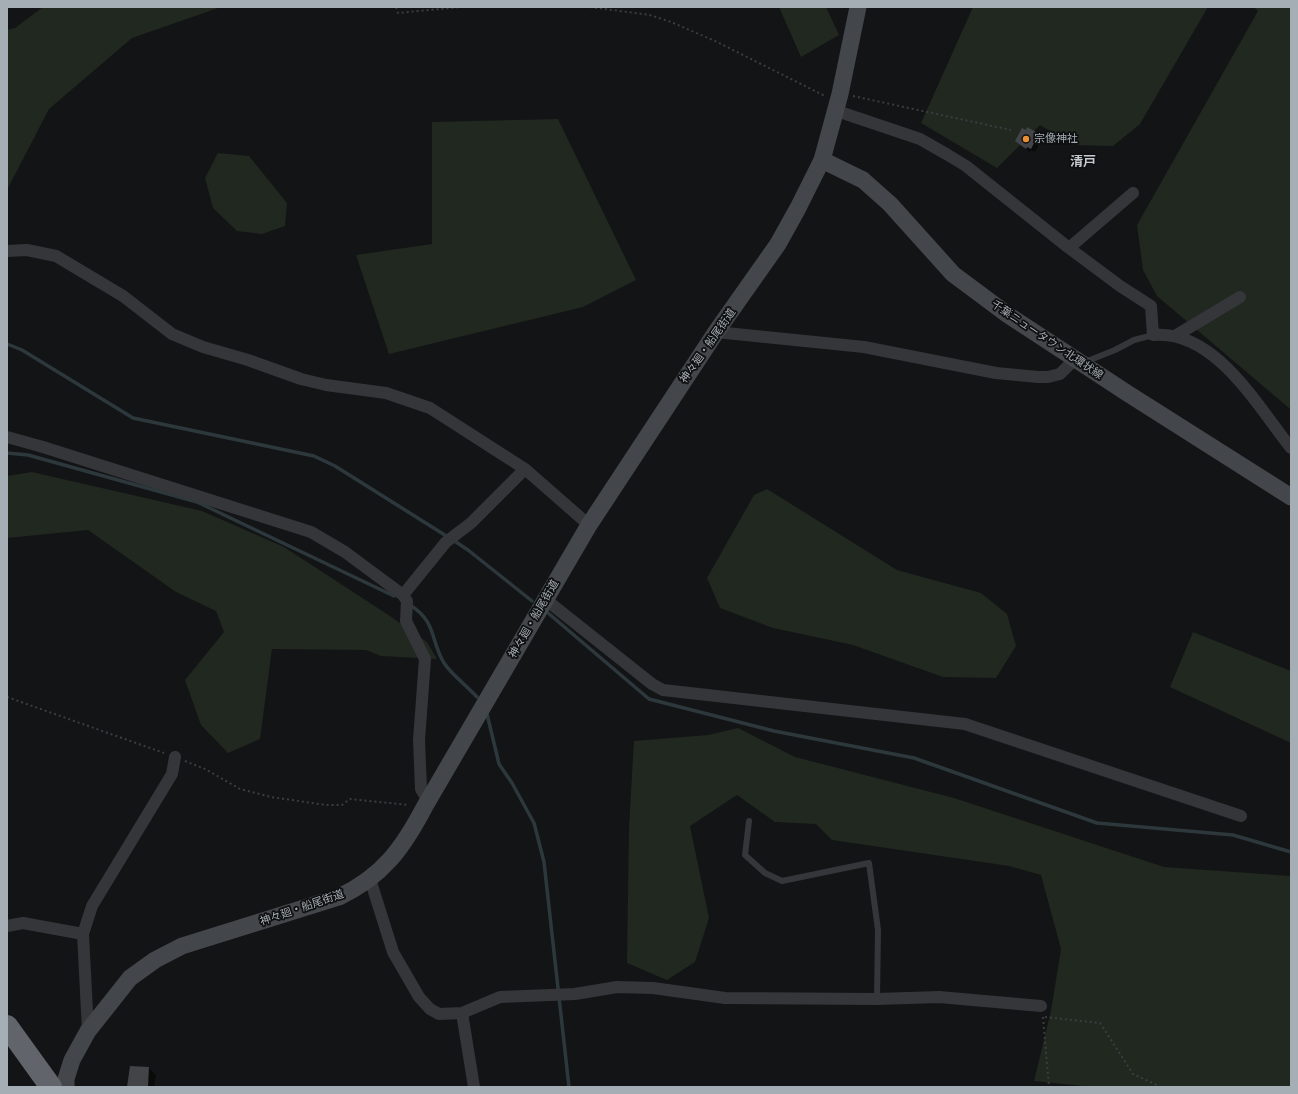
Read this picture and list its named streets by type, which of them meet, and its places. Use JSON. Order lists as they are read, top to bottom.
{
  "streets": {
    "street": ["千葉ニュータウン北環状線", "神々廻・船尾街道"]
  },
  "crossings": [
    ["千葉ニュータウン北環状線", "神々廻・船尾街道"]
  ],
  "districts": ["清戸"],
  "places": ["宗像神社"]
}
